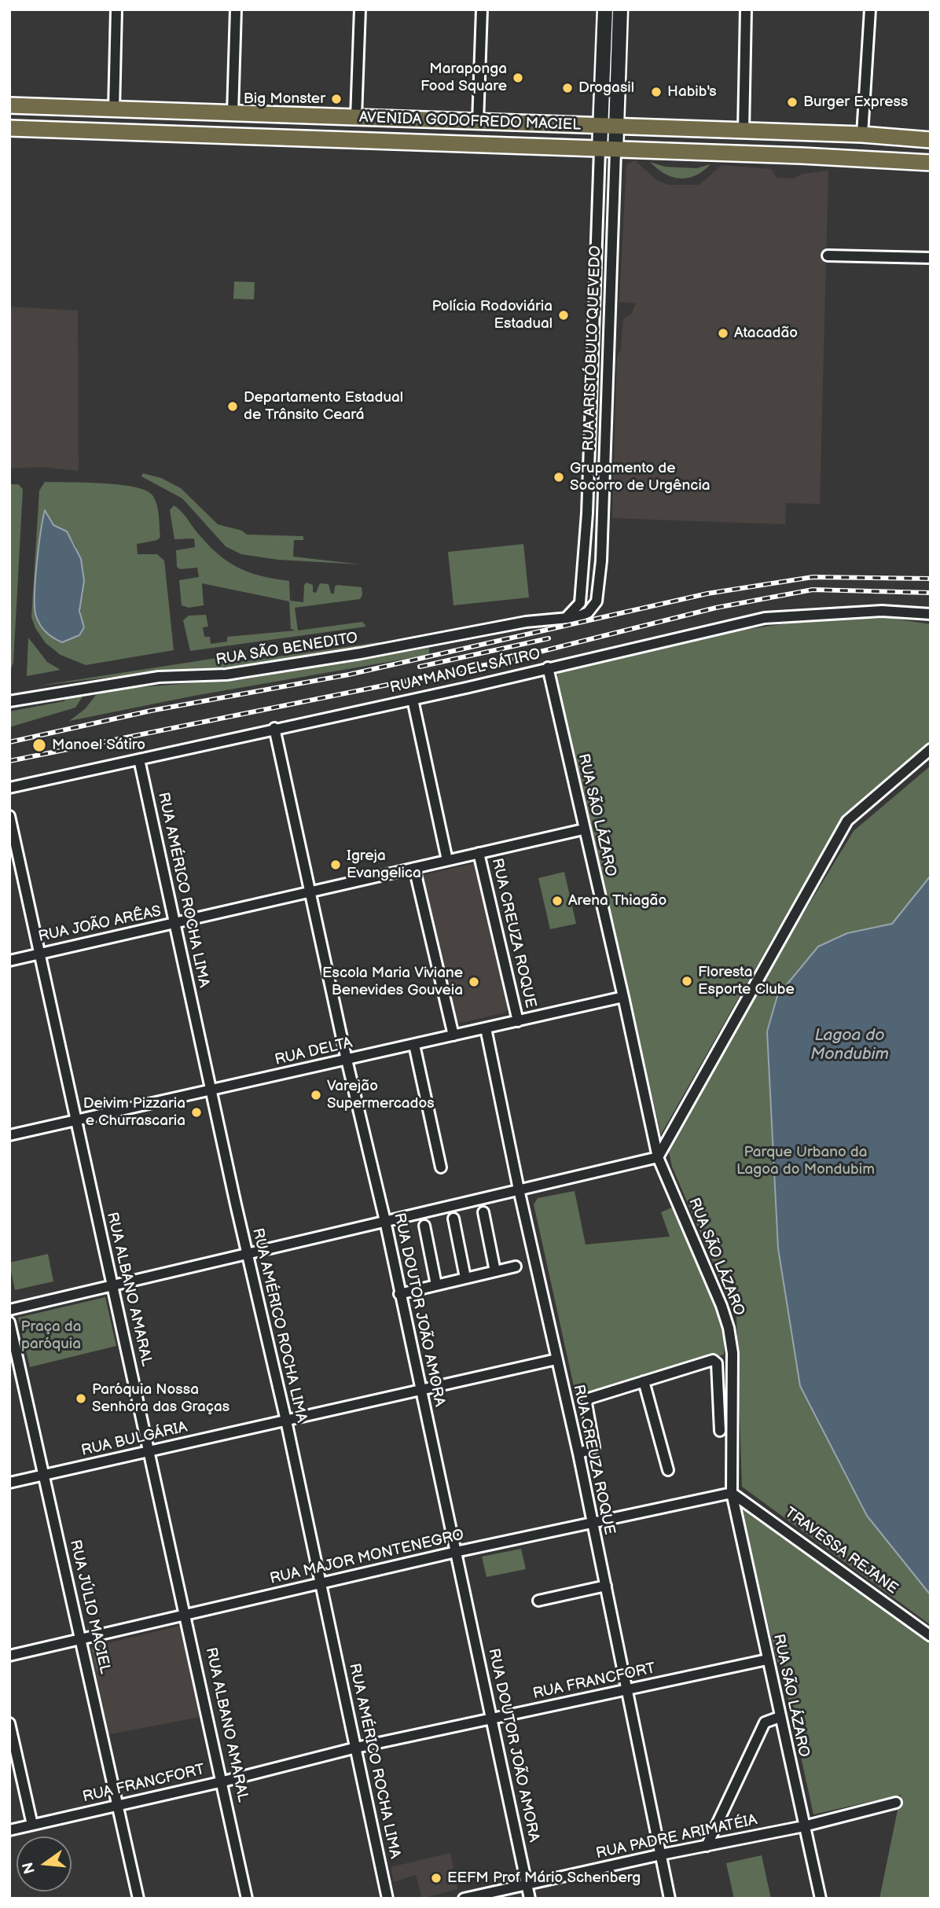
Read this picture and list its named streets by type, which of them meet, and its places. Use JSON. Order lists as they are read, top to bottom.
{
  "streets": {
    "main road": ["AVENIDA GODOFREDO MACIEL"],
    "street": [
      "RUA ARISTÓBULO QUEVEDO",
      "RUA SÃO BENEDITO",
      "RUA MANOEL SÁTIRO",
      "RUA SÃO LÁZARO",
      "RUA AMÉRICO ROCHA LIMA",
      "RUA JOÃO ARÊAS",
      "RUA CREUZA ROQUE",
      "RUA DELTA",
      "RUA ALBANO AMARAL",
      "RUA DOUTOR JOÃO AMORA",
      "RUA BULGÁRIA",
      "TRAVESSA REJANE",
      "RUA MAJOR MONTENEGRO",
      "RUA JÚLIO MACIEL",
      "RUA FRANCFORT",
      "RUA PADRE ARIMATÉIA"
    ]
  },
  "crossings": [
    ["AVENIDA GODOFREDO MACIEL", "RUA ARISTÓBULO QUEVEDO"],
    ["RUA ARISTÓBULO QUEVEDO", "RUA SÃO BENEDITO"],
    ["RUA MANOEL SÁTIRO", "RUA SÃO LÁZARO"],
    ["RUA MANOEL SÁTIRO", "RUA AMÉRICO ROCHA LIMA"],
    ["RUA MANOEL SÁTIRO", "RUA DOUTOR JOÃO AMORA"],
    ["RUA SÃO LÁZARO", "RUA JOÃO ARÊAS"],
    ["RUA SÃO LÁZARO", "RUA DELTA"],
    ["RUA SÃO LÁZARO", "TRAVESSA REJANE"],
    ["RUA SÃO LÁZARO", "RUA MAJOR MONTENEGRO"],
    ["RUA SÃO LÁZARO", "RUA FRANCFORT"],
    ["RUA SÃO LÁZARO", "RUA PADRE ARIMATÉIA"],
    ["RUA AMÉRICO ROCHA LIMA", "RUA JOÃO ARÊAS"],
    ["RUA AMÉRICO ROCHA LIMA", "RUA DELTA"],
    ["RUA AMÉRICO ROCHA LIMA", "RUA BULGÁRIA"],
    ["RUA AMÉRICO ROCHA LIMA", "RUA MAJOR MONTENEGRO"],
    ["RUA AMÉRICO ROCHA LIMA", "RUA FRANCFORT"],
    ["RUA JOÃO ARÊAS", "RUA CREUZA ROQUE"],
    ["RUA JOÃO ARÊAS", "RUA ALBANO AMARAL"],
    ["RUA JOÃO ARÊAS", "RUA DOUTOR JOÃO AMORA"],
    ["RUA CREUZA ROQUE", "RUA DELTA"],
    ["RUA CREUZA ROQUE", "RUA BULGÁRIA"],
    ["RUA CREUZA ROQUE", "RUA MAJOR MONTENEGRO"],
    ["RUA CREUZA ROQUE", "RUA FRANCFORT"],
    ["RUA CREUZA ROQUE", "RUA PADRE ARIMATÉIA"],
    ["RUA DELTA", "RUA ALBANO AMARAL"],
    ["RUA DELTA", "RUA DOUTOR JOÃO AMORA"],
    ["RUA ALBANO AMARAL", "RUA BULGÁRIA"],
    ["RUA ALBANO AMARAL", "RUA MAJOR MONTENEGRO"],
    ["RUA ALBANO AMARAL", "RUA FRANCFORT"],
    ["RUA DOUTOR JOÃO AMORA", "RUA BULGÁRIA"],
    ["RUA DOUTOR JOÃO AMORA", "RUA MAJOR MONTENEGRO"],
    ["RUA DOUTOR JOÃO AMORA", "RUA FRANCFORT"],
    ["RUA DOUTOR JOÃO AMORA", "RUA PADRE ARIMATÉIA"],
    ["RUA BULGÁRIA", "RUA JÚLIO MACIEL"],
    ["TRAVESSA REJANE", "RUA MAJOR MONTENEGRO"],
    ["RUA MAJOR MONTENEGRO", "RUA JÚLIO MACIEL"],
    ["RUA JÚLIO MACIEL", "RUA FRANCFORT"]
  ],
  "water": ["Lagoa do Mondubim"],
  "parks": ["Parque Urbano da Lagoa do Mondubim", "Praça da paróquia"],
  "places": [
    "Maraponga Food Square",
    "Drogasil",
    "Habib's",
    "Big Monster",
    "Burger Express",
    "Polícia Rodoviária Estadual",
    "Atacadão",
    "Departamento Estadual de Trânsito Ceará",
    "Grupamento de Socorro de Urgência",
    "Manoel Sátiro",
    "Igreja Evangelica",
    "Arena Thiagão",
    "Floresta Esporte Clube",
    "Escola Maria Viviane Benevides Gouveia",
    "Varejão Supermercados",
    "Deivim Pizzaria e Churrascaria",
    "Paróquia Nossa Senhora das Graças",
    "EEFM Prof Mário Schenberg"
  ],
  "north": "left"
}
